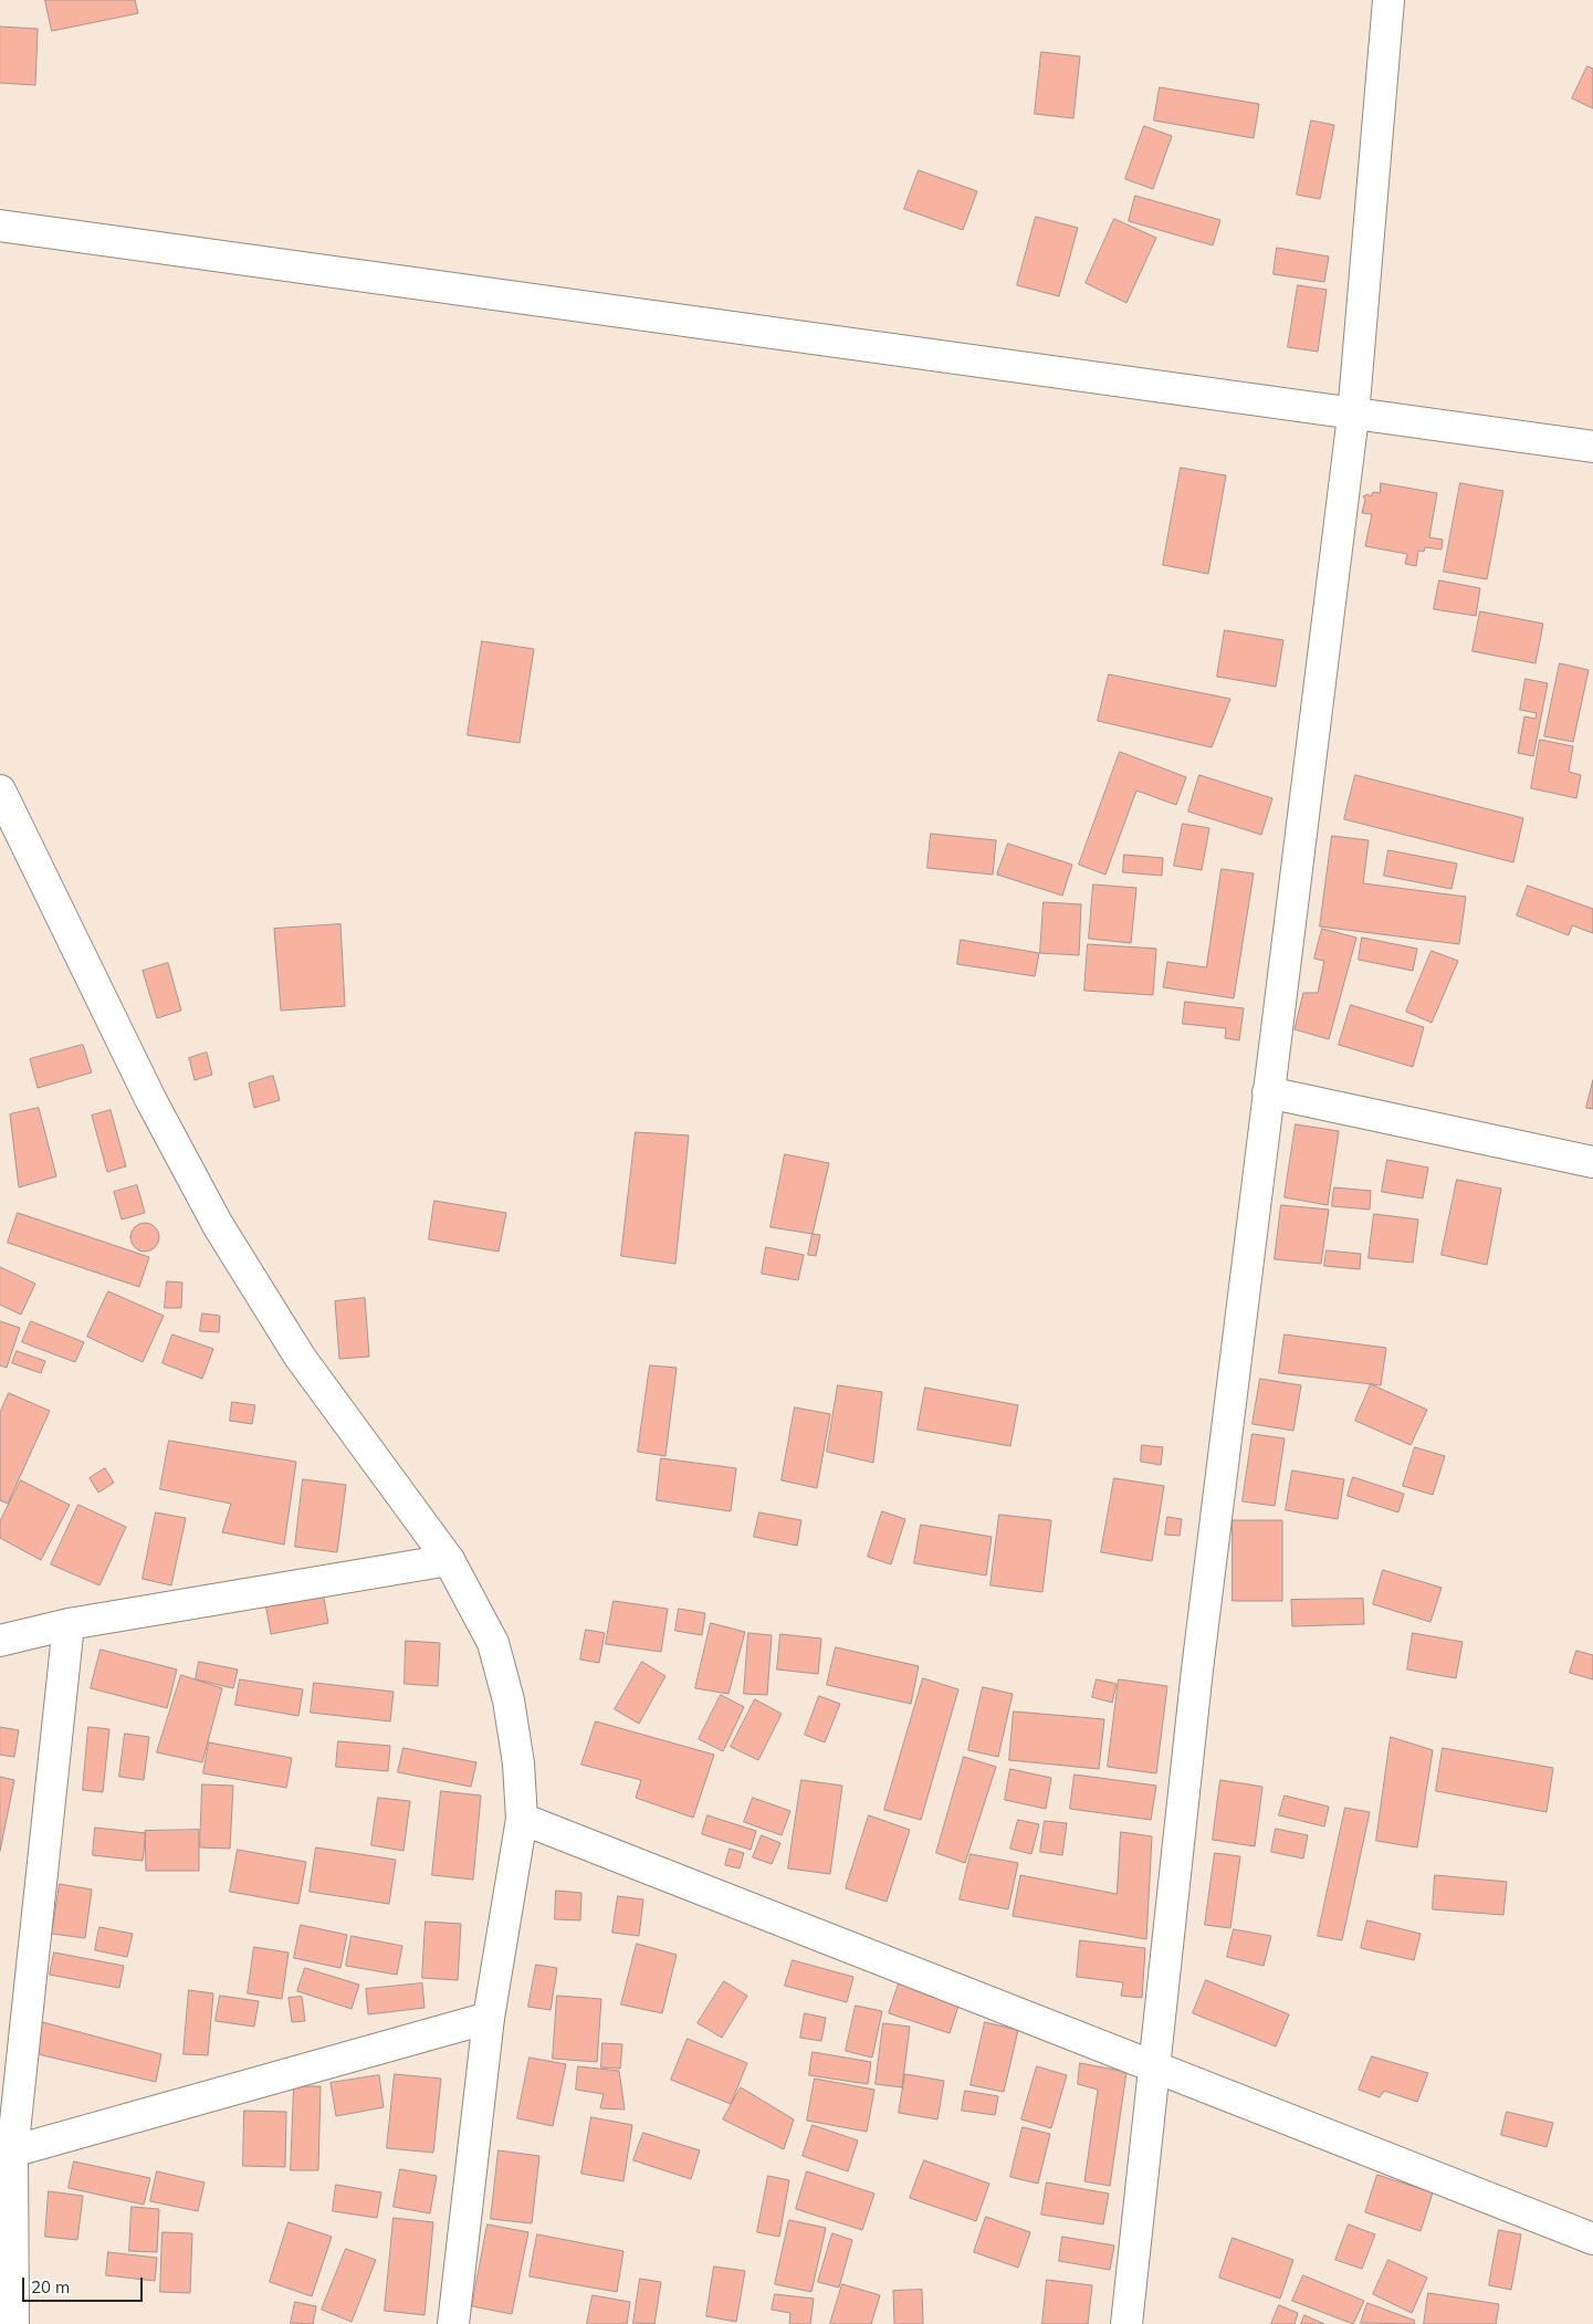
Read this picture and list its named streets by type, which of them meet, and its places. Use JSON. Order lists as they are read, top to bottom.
{
  "scale_bar": "20 m"
}
